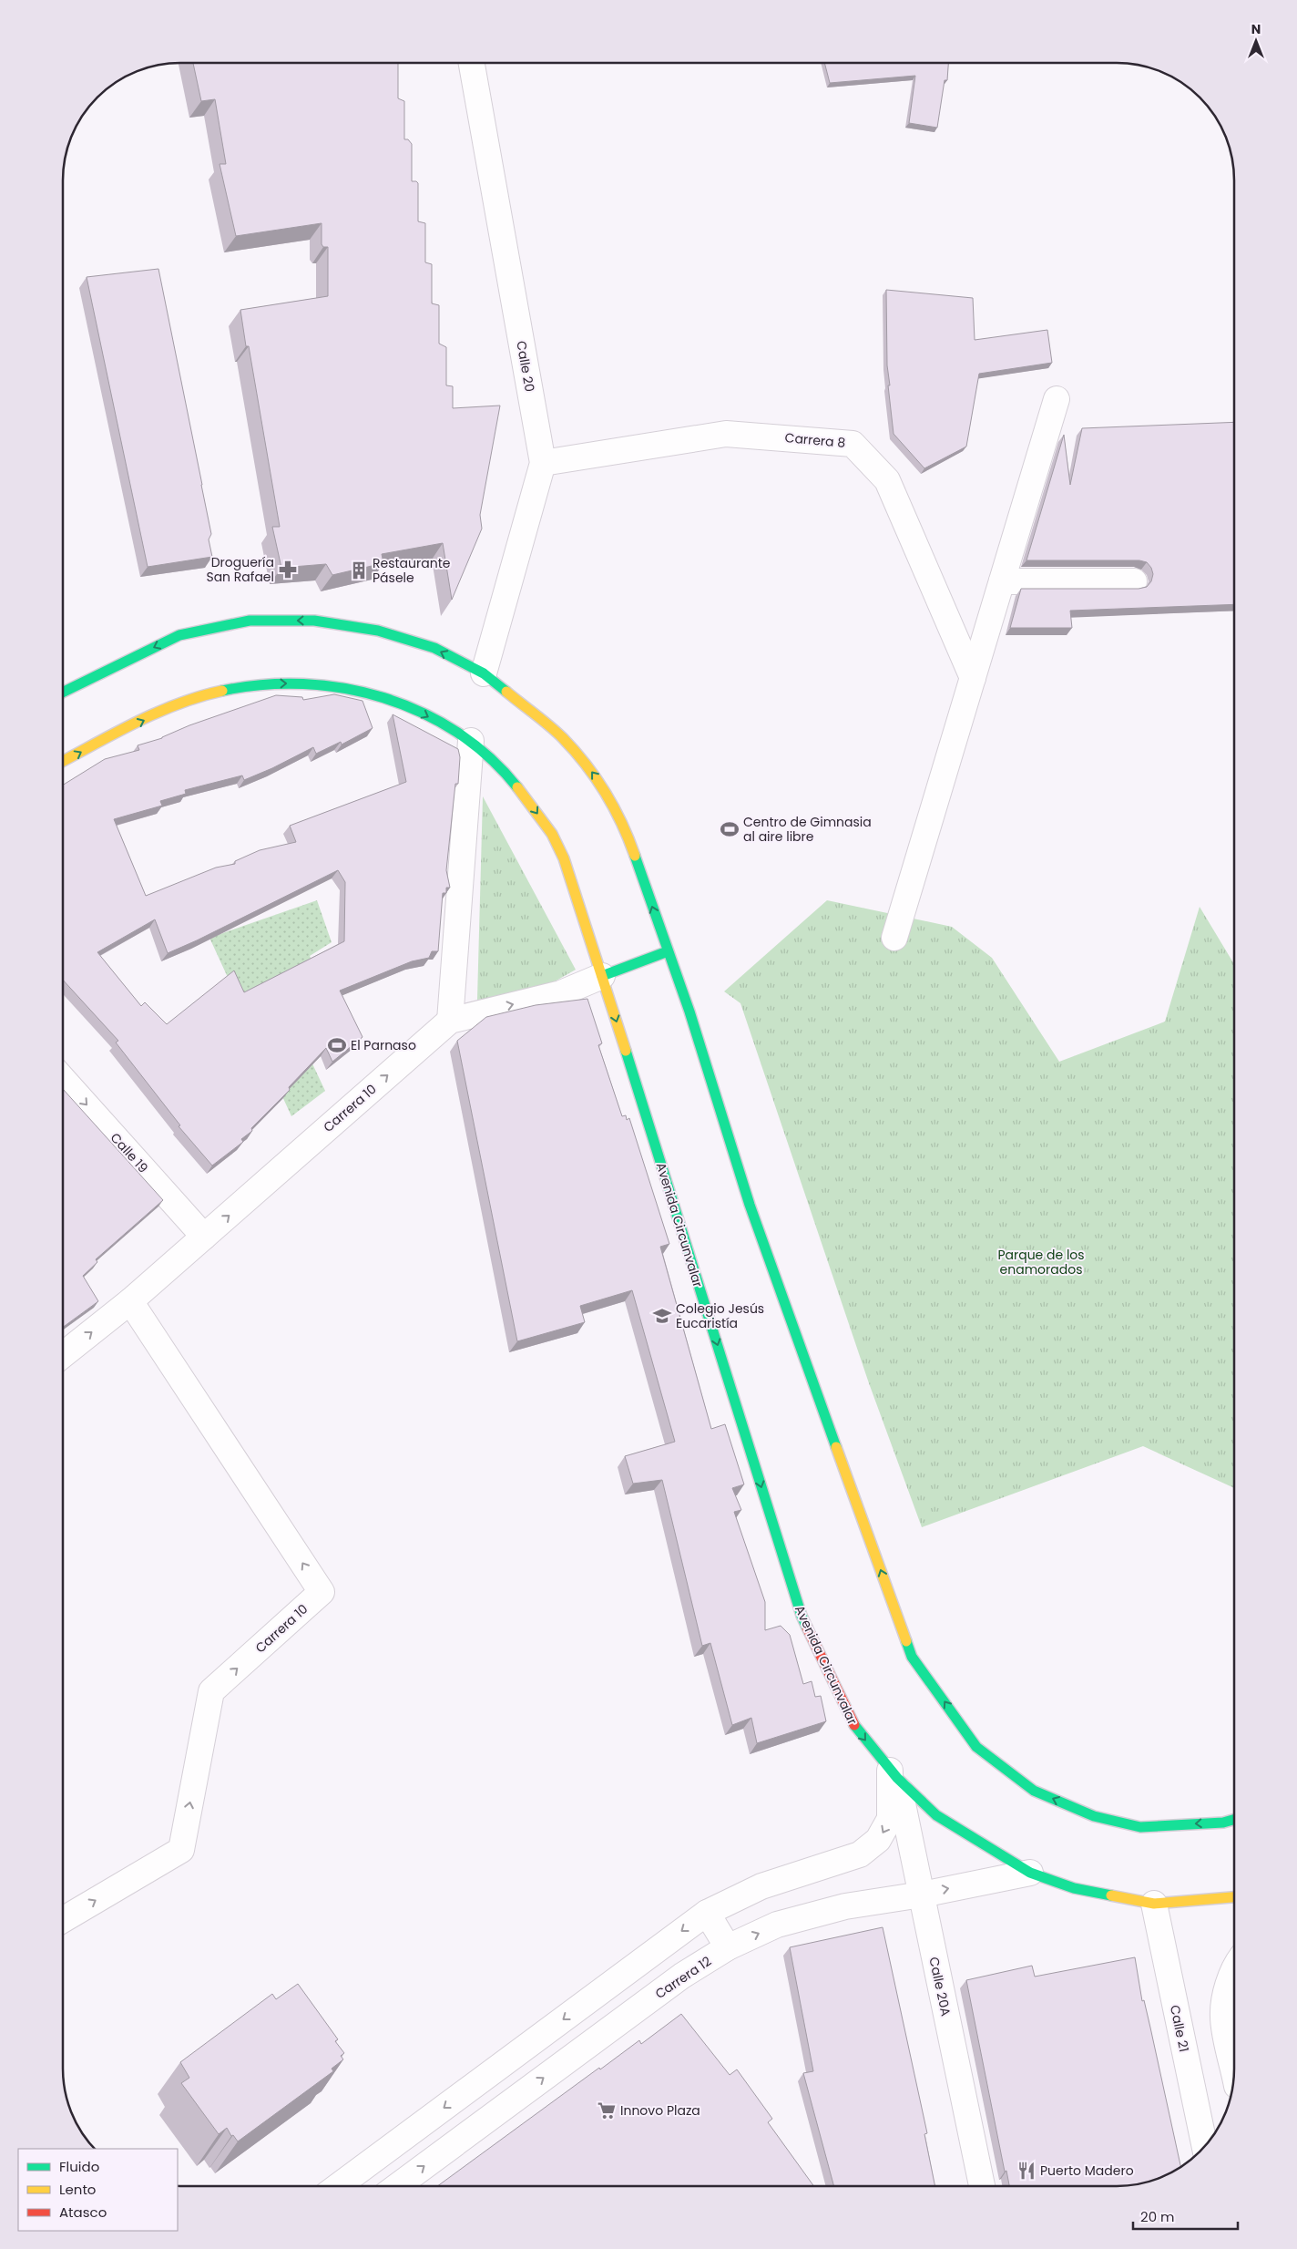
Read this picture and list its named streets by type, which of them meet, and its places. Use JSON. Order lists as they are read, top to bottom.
{
  "streets": {
    "main road": ["Avenida Circunvalar"],
    "street": [
      "Calle 20",
      "Carrera 8",
      "Carrera 10",
      "Calle 19",
      "Carrera 12",
      "Calle 20A",
      "Calle 21"
    ]
  },
  "crossings": [
    ["Calle 20", "Carrera 8"],
    ["Carrera 10", "Calle 19"],
    ["Carrera 10", "Avenida Circunvalar"],
    ["Avenida Circunvalar", "Carrera 12"],
    ["Avenida Circunvalar", "Calle 20A"],
    ["Avenida Circunvalar", "Calle 21"],
    ["Carrera 12", "Calle 20A"]
  ],
  "one_way": ["Calle 19"],
  "parks": ["Parque de los enamorados"],
  "places": {
    "pharmacy": ["Droguería San Rafael"],
    "building": ["Restaurante Pásele"],
    "sports": ["Centro de Gimnasia al aire libre", "El Parnaso"],
    "school or university": ["Colegio Jesús Eucaristía"],
    "supermarket": ["Innovo Plaza"],
    "restaurant": ["Puerto Madero"]
  },
  "legend": ["Fluido", "Lento", "Atasco"],
  "scale_bar": "20 m",
  "north": "top"
}
